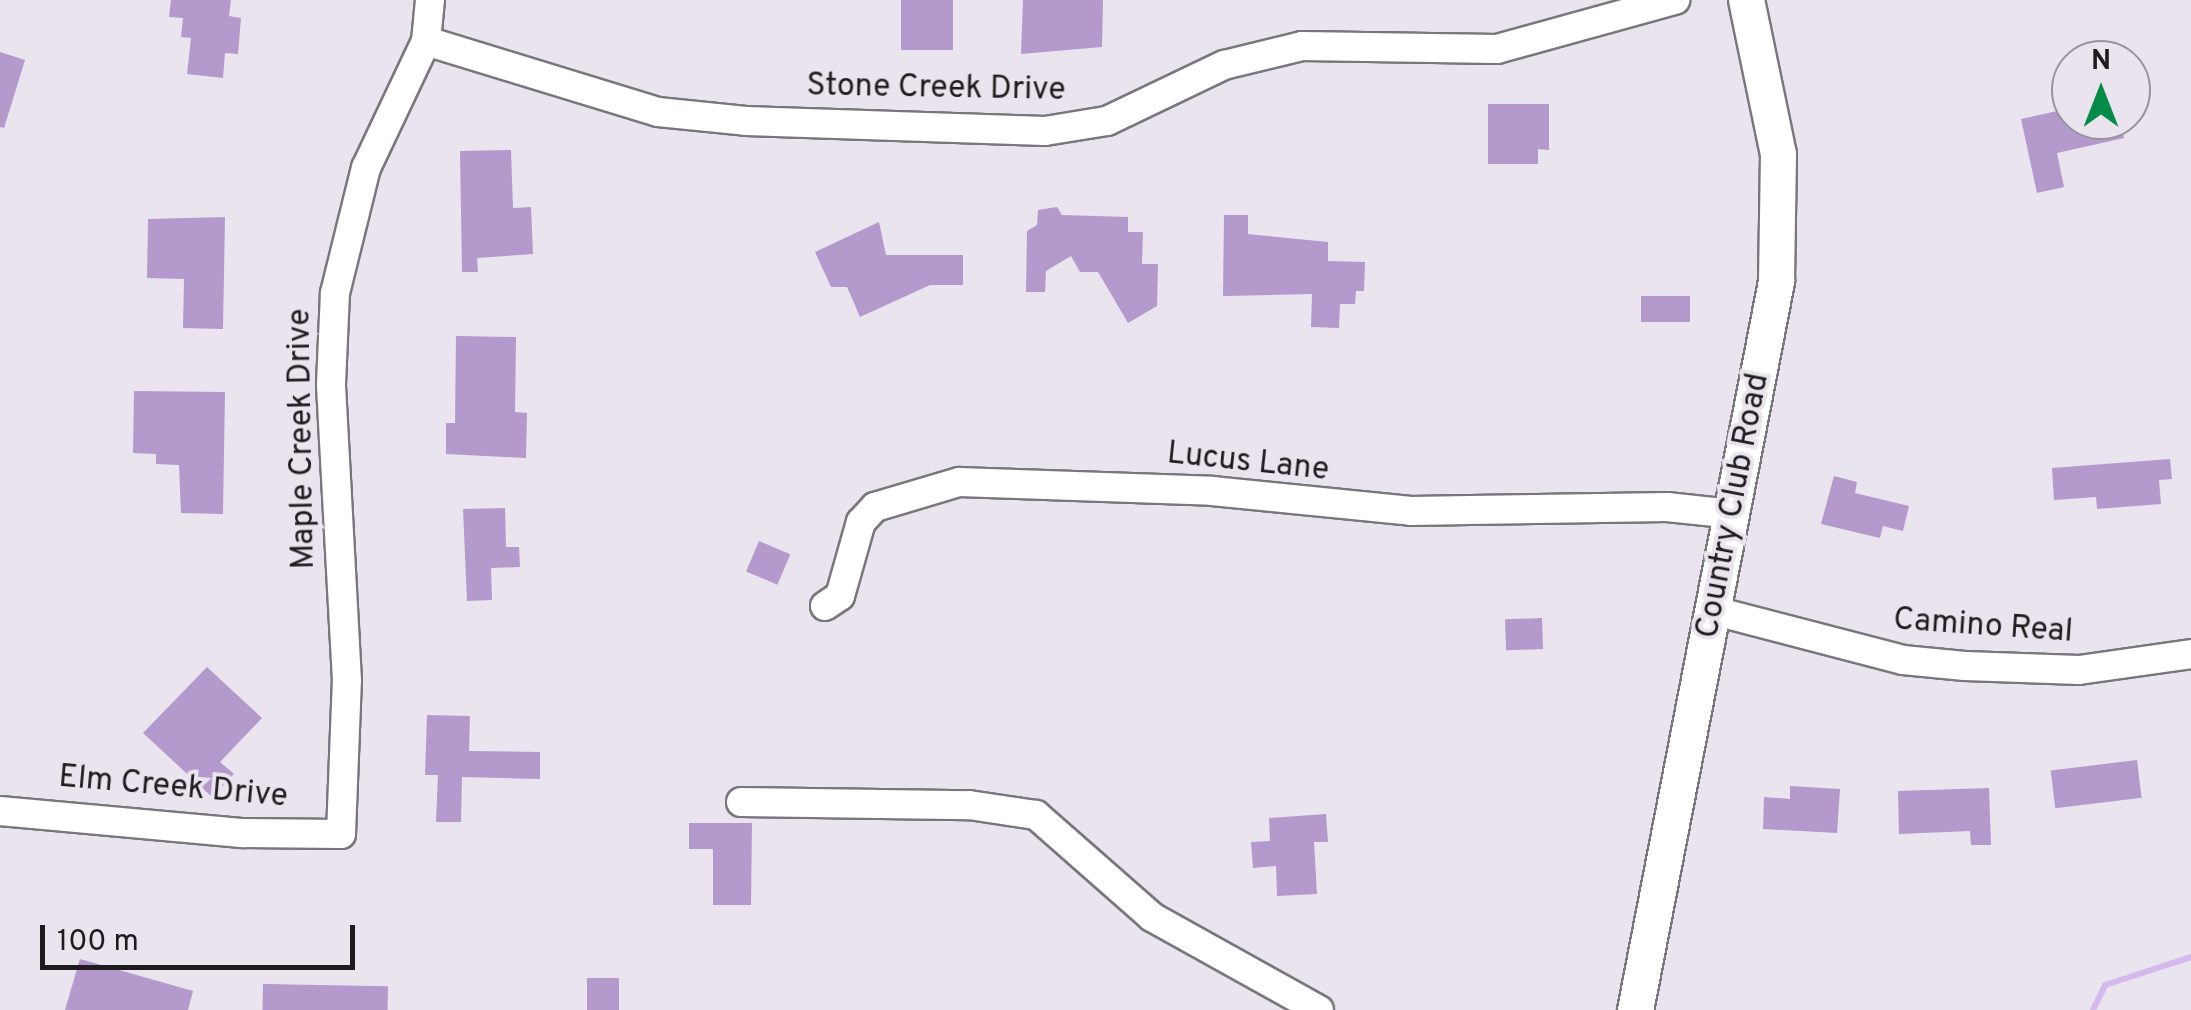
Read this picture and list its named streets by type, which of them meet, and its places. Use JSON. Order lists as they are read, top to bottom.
{
  "streets": {
    "main road": ["Country Club Road"],
    "street": [
      "Stone Creek Drive",
      "Maple Creek Drive",
      "Lucus Lane",
      "Camino Real",
      "Elm Creek Drive"
    ]
  },
  "crossings": [
    ["Stone Creek Drive", "Maple Creek Drive"],
    ["Maple Creek Drive", "Elm Creek Drive"],
    ["Lucus Lane", "Country Club Road"],
    ["Country Club Road", "Camino Real"]
  ],
  "scale_bar": "100 m",
  "north": "top"
}
